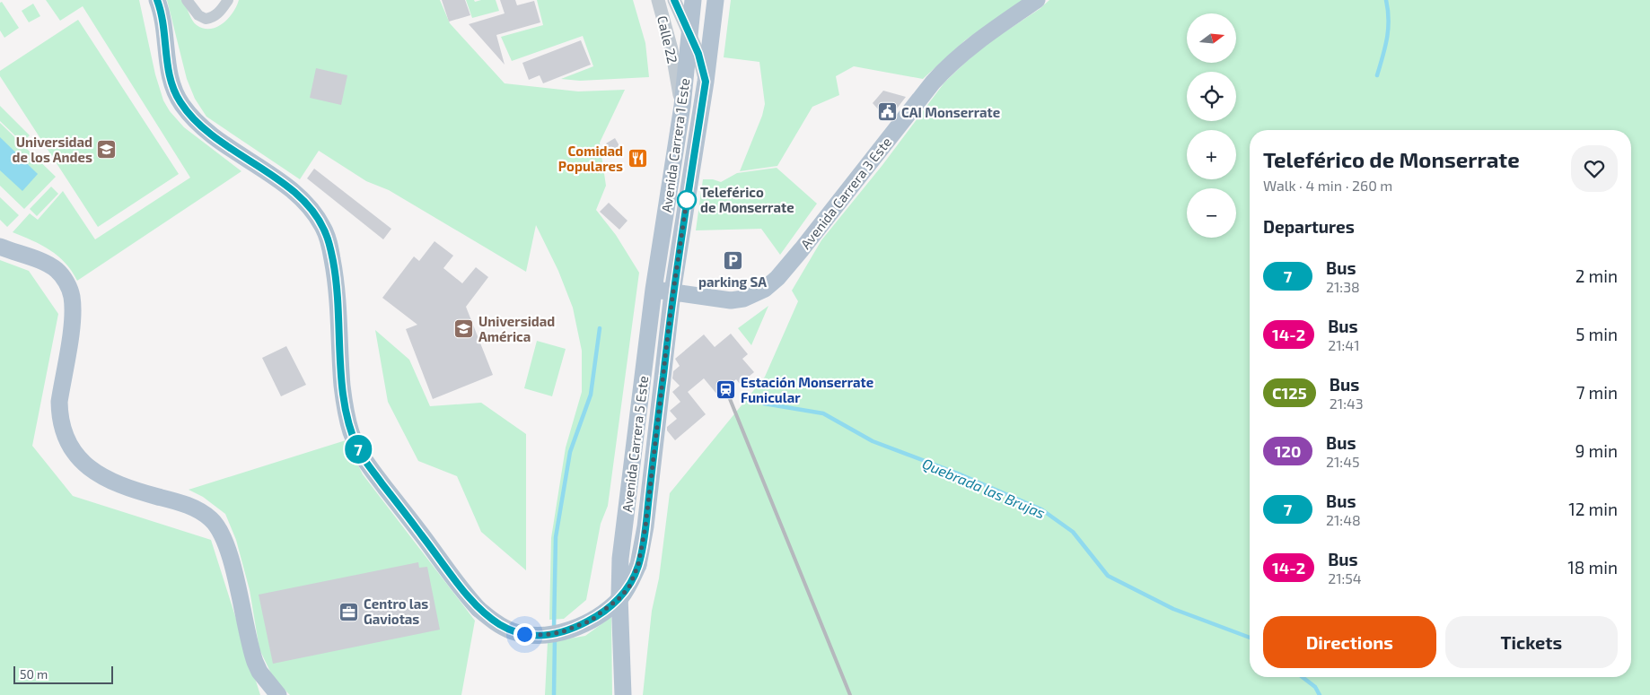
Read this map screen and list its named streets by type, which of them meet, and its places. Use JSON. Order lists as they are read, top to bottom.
{
  "streets": {
    "main road": ["Avenida Carrera 1 Este", "Avenida Carrera 3 Este", "Avenida Carrera 5 Este"],
    "street": ["Calle 22"]
  },
  "crossings": [
    ["Calle 22", "Avenida Carrera 1 Este"],
    ["Avenida Carrera 1 Este", "Avenida Carrera 3 Este"],
    ["Avenida Carrera 1 Este", "Avenida Carrera 5 Este"],
    ["Avenida Carrera 3 Este", "Avenida Carrera 5 Este"]
  ],
  "water": ["Quebrada las Brujas"],
  "places": {
    "public building": ["CAI Monserrate"],
    "school or university": ["Universidad de los Andes", "Universidad América"],
    "restaurant": ["Comidad Populares"],
    "other": ["Teleférico de Monserrate"],
    "parking": ["parking SA"],
    "station": ["Estación Monserrate Funicular"],
    "office": ["Centro las Gaviotas"]
  },
  "lines": ["bus line 7"],
  "scale_bar": "50 m",
  "north": "right",
  "page": {
    "on_map": "7",
    "map_buttons": ["+", "−"],
    "heading": [
      ["Teleférico de Monserrate", "Walk · 4 min · 260 m"],
      "Departures"
    ],
    "list": [
      {
        "mark": "7",
        "name": "Bus",
        "note": "21:38",
        "value": "2 min"
      },
      {
        "mark": "14-2",
        "name": "Bus",
        "note": "21:41",
        "value": "5 min"
      },
      {
        "mark": "C125",
        "name": "Bus",
        "note": "21:43",
        "value": "7 min"
      },
      {
        "mark": "120",
        "name": "Bus",
        "note": "21:45",
        "value": "9 min"
      },
      {
        "mark": "7",
        "name": "Bus",
        "note": "21:48",
        "value": "12 min"
      },
      {
        "mark": "14-2",
        "name": "Bus",
        "note": "21:54",
        "value": "18 min"
      }
    ],
    "buttons": ["Directions", "Tickets"],
    "scale": "50 m"
  }
}
